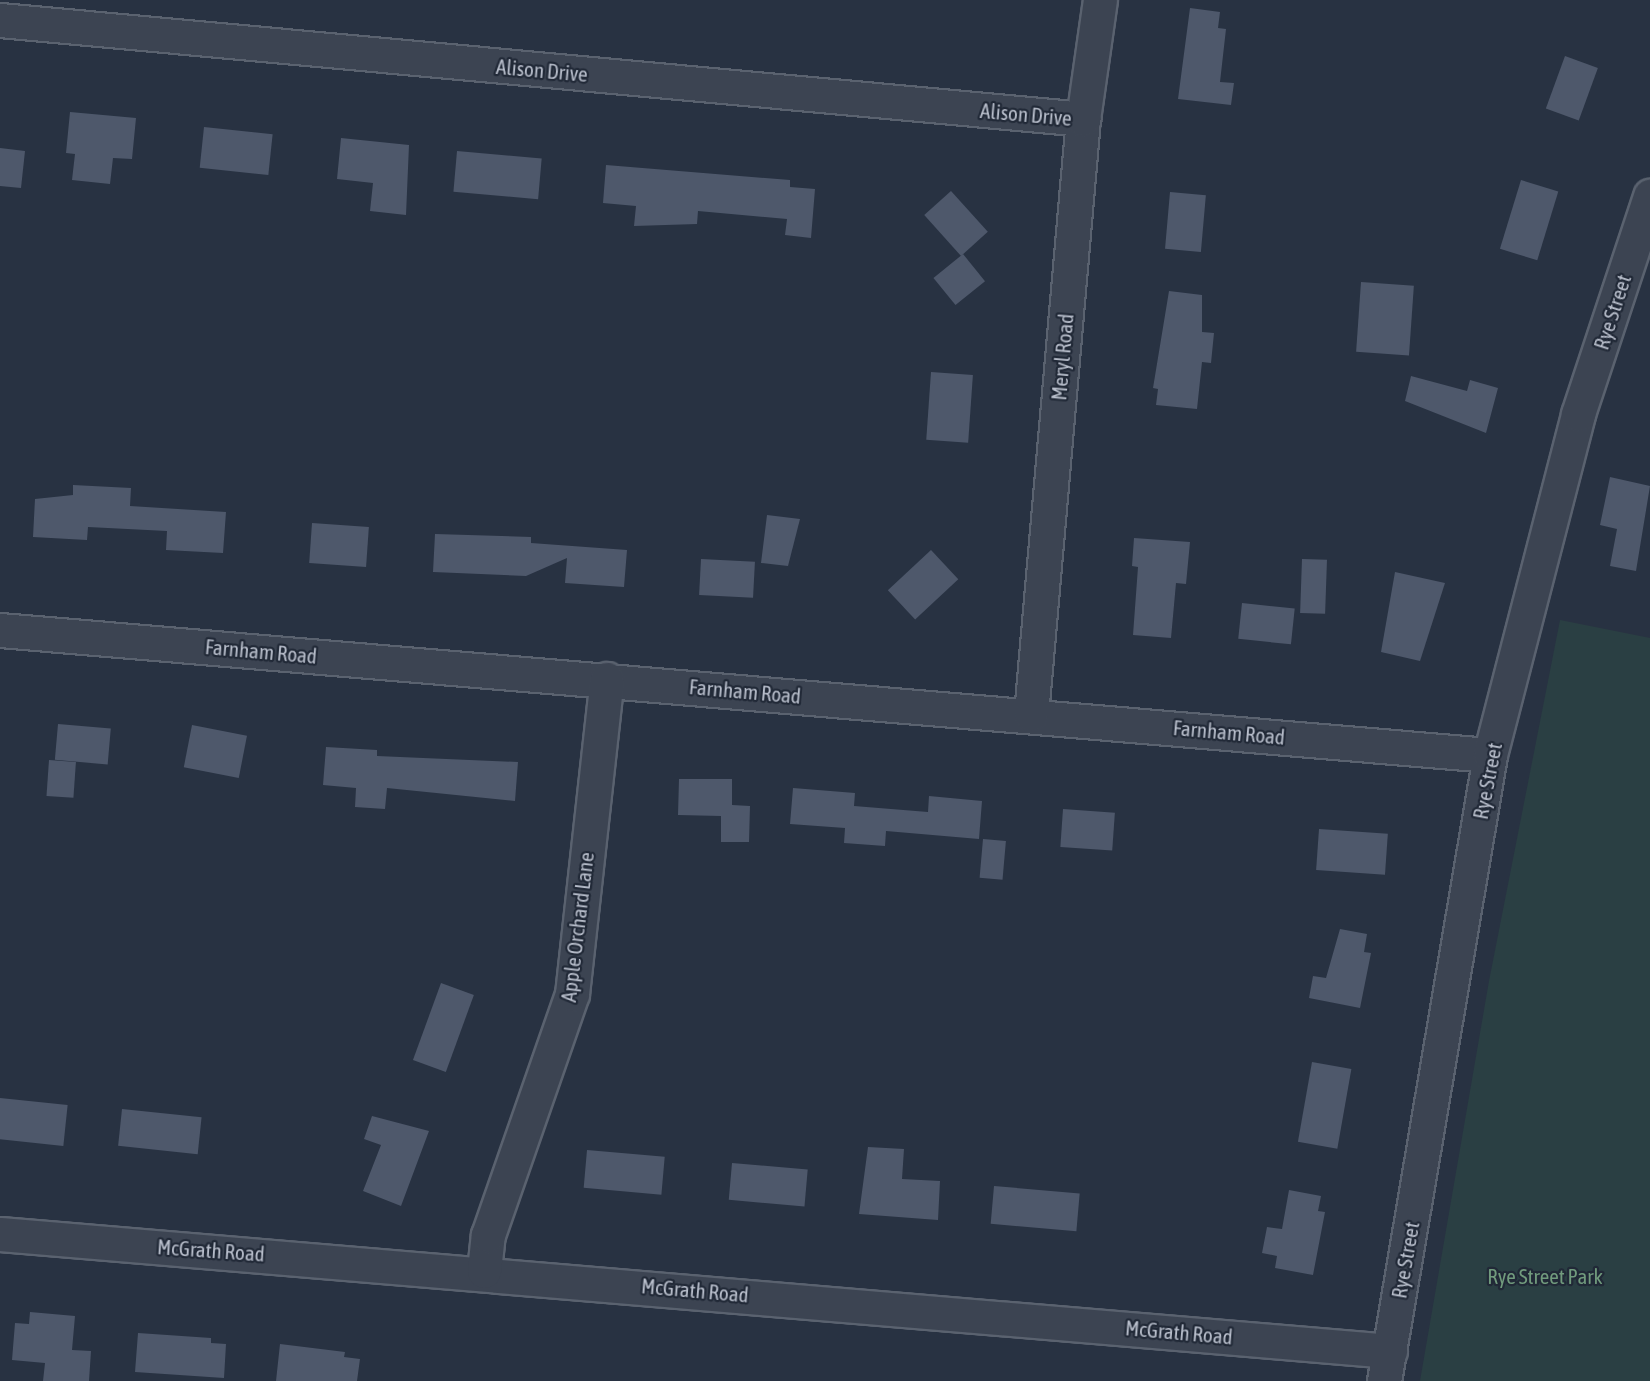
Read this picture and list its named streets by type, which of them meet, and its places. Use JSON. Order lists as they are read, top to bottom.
{
  "streets": {
    "street": [
      "Alison Drive",
      "Rye Street",
      "Meryl Road",
      "Farnham Road",
      "Apple Orchard Lane",
      "McGrath Road"
    ]
  },
  "crossings": [
    ["Alison Drive", "Meryl Road"],
    ["Rye Street", "Farnham Road"],
    ["Rye Street", "McGrath Road"],
    ["Meryl Road", "Farnham Road"],
    ["Farnham Road", "Apple Orchard Lane"],
    ["Apple Orchard Lane", "McGrath Road"]
  ],
  "parks": ["Rye Street Park"]
}
